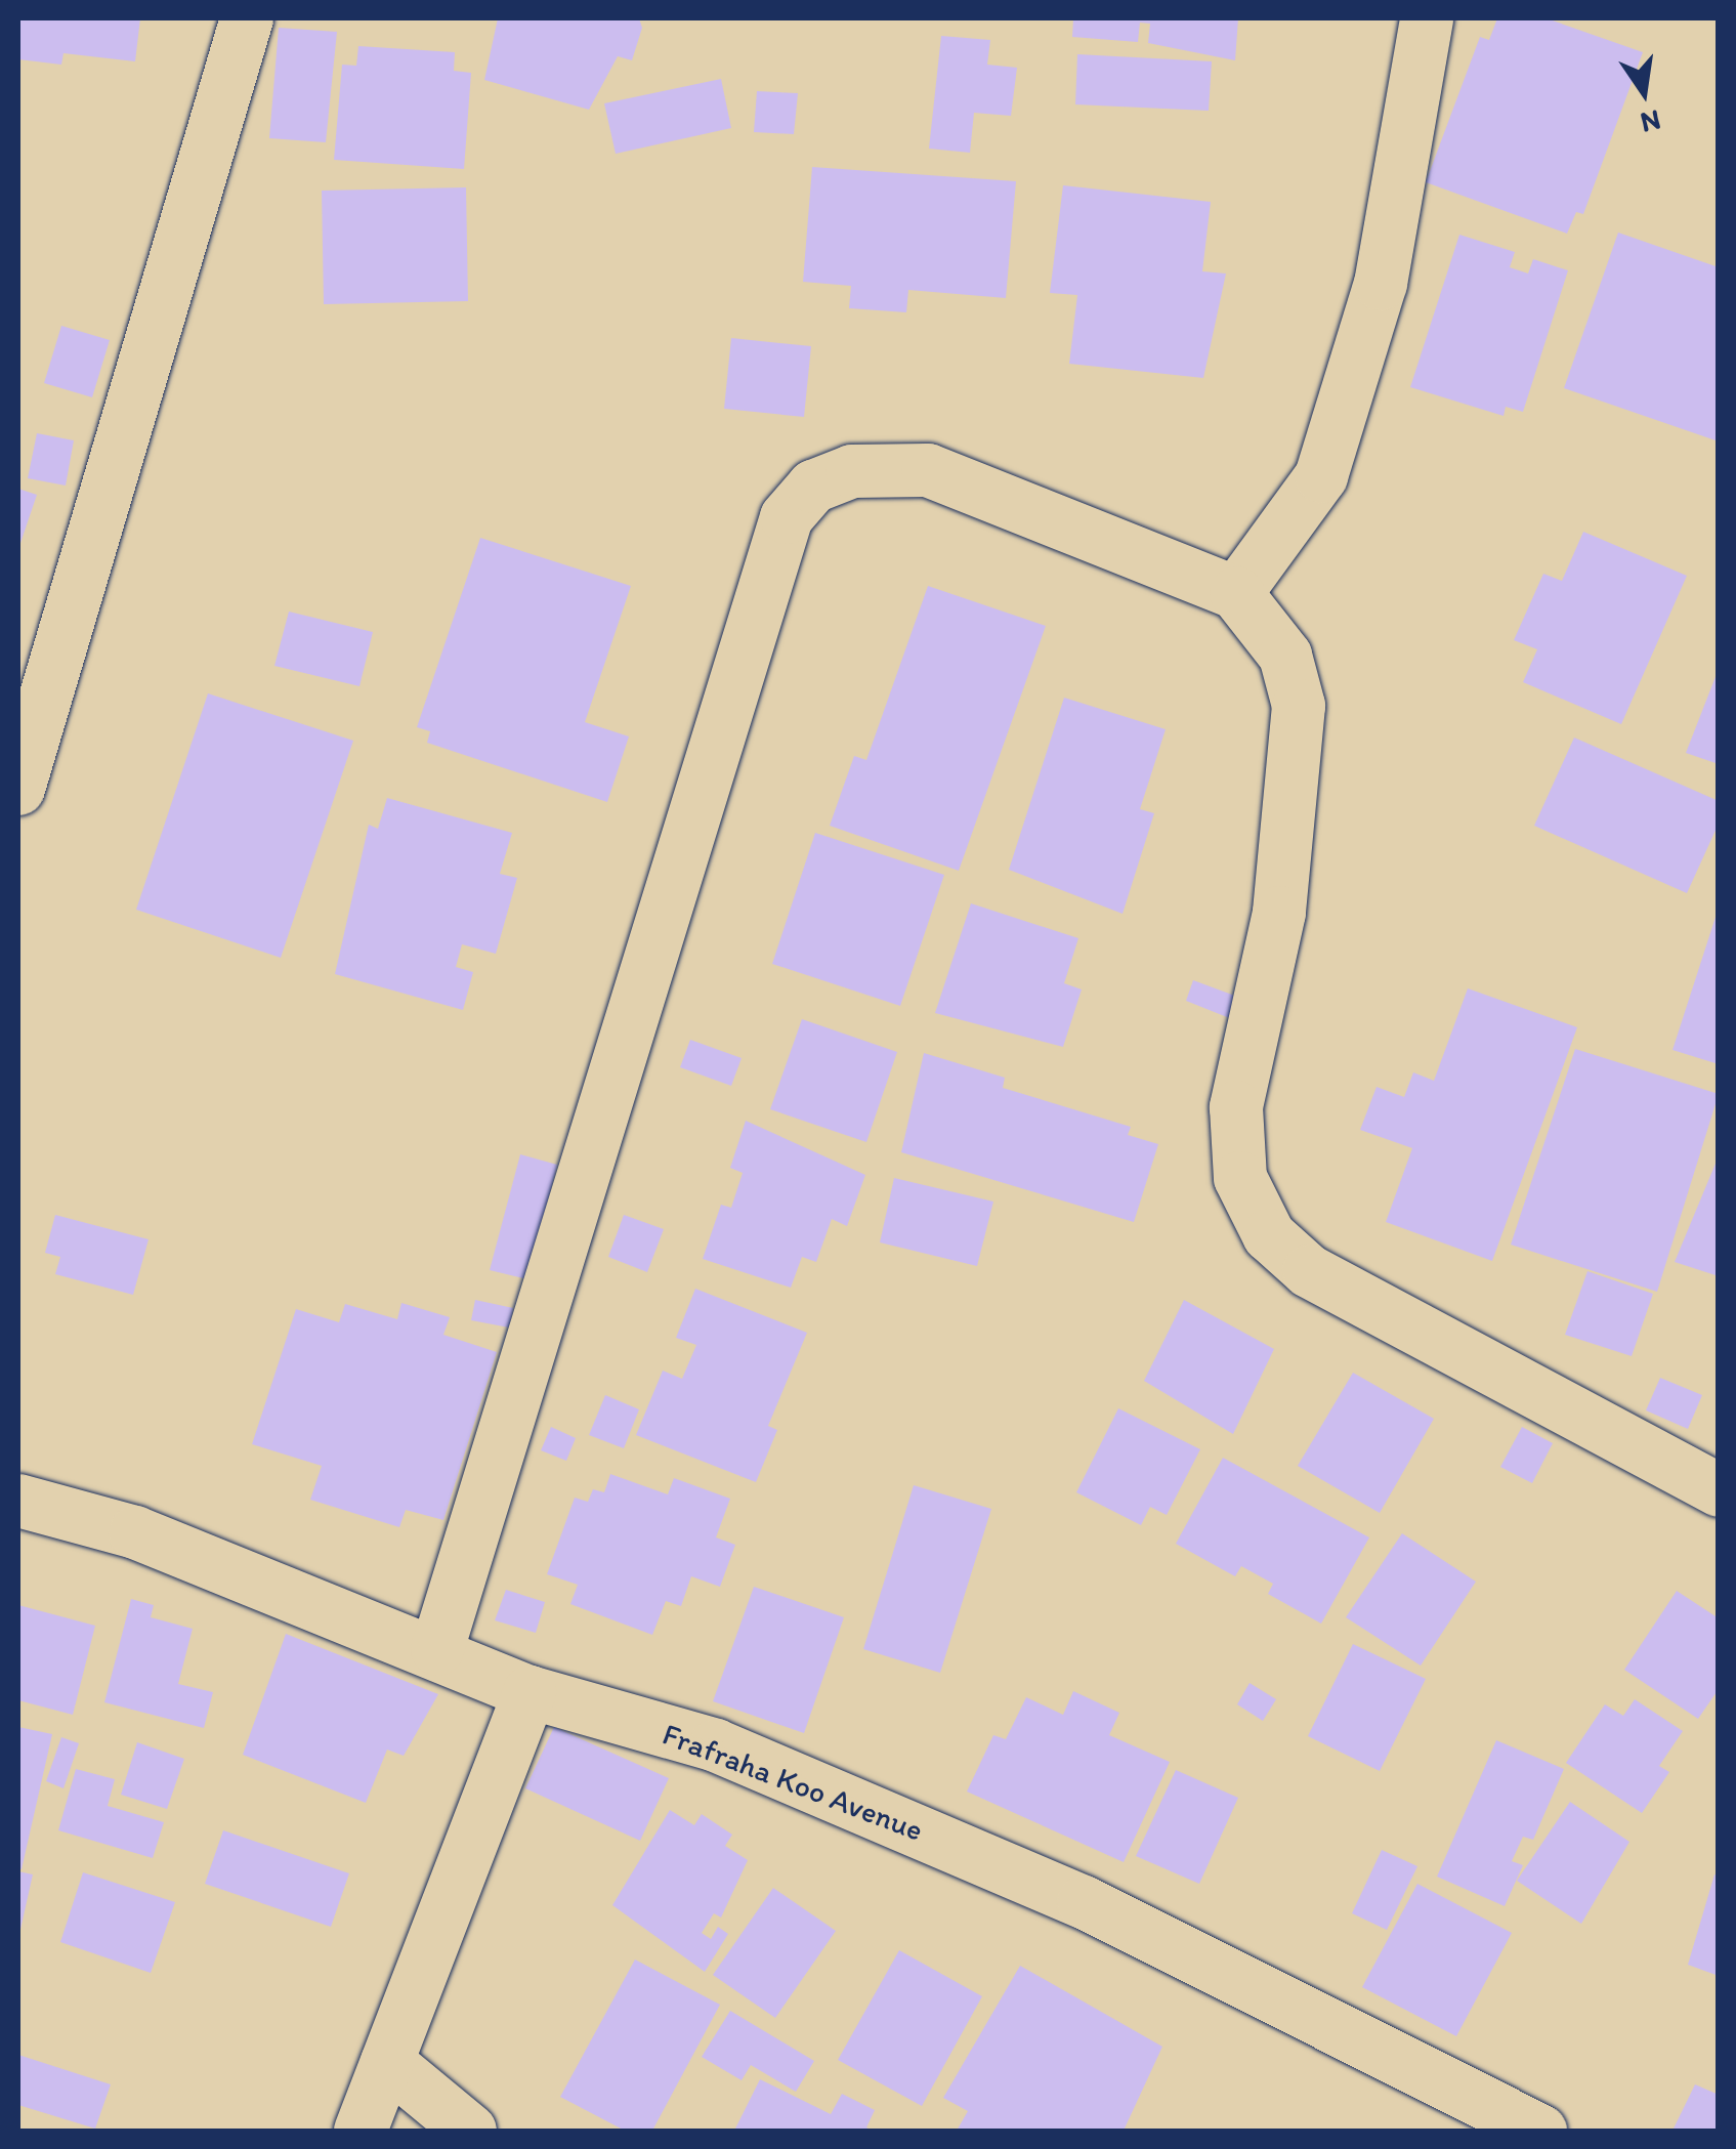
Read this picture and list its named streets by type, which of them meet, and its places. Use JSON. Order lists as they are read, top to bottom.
{
  "streets": {
    "street": ["Frafraha Koo Avenue"]
  },
  "north": "bottom"
}
